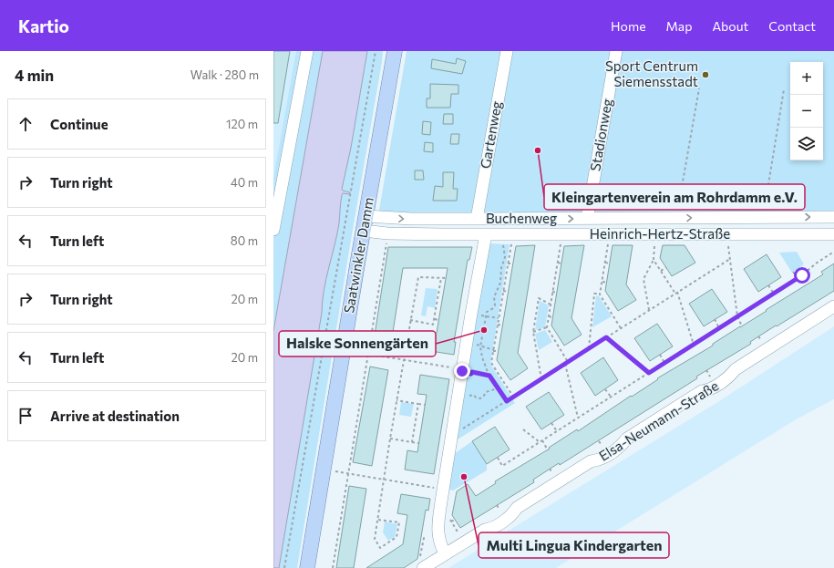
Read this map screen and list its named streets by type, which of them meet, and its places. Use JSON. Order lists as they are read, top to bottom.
{
  "streets": {
    "main road": ["Saatwinkler Damm"],
    "street": [
      "Gartenweg",
      "Stadionweg",
      "Buchenweg",
      "Heinrich-Hertz-Straße",
      "Elsa-Neumann-Straße"
    ]
  },
  "crossings": [
    ["Gartenweg", "Buchenweg"],
    ["Stadionweg", "Buchenweg"],
    ["Buchenweg", "Heinrich-Hertz-Straße"],
    ["Buchenweg", "Saatwinkler Damm"],
    ["Heinrich-Hertz-Straße", "Saatwinkler Damm"]
  ],
  "one_way": ["Buchenweg"],
  "places": [
    "Sport Centrum Siemensstadt",
    "Kleingartenverein am Rohrdamm e.V.",
    "Halske Sonnengärten",
    "Multi Lingua Kindergarten"
  ],
  "page": {
    "header": "Kartio",
    "nav": [
      "Home",
      "Map",
      "About",
      "Contact"
    ],
    "heading": ["4 min", "Walk · 280 m"],
    "map_buttons": ["+", "−"],
    "list": [
      ["Continue", "120 m"],
      ["Turn right", "40 m"],
      ["Turn left", "80 m"],
      ["Turn right", "20 m"],
      ["Turn left", "20 m"],
      "Arrive at destination"
    ]
  }
}
